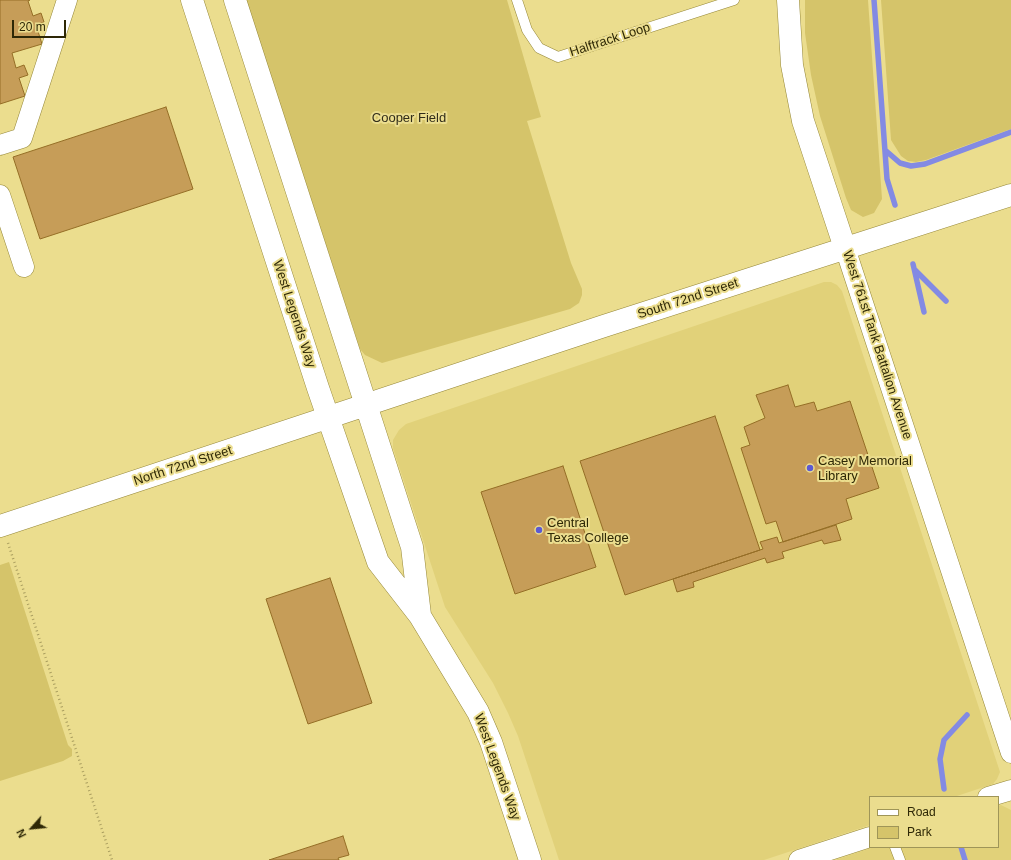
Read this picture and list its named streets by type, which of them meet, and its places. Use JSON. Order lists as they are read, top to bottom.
{
  "streets": {
    "street": [
      "South 72nd Street",
      "West Legends Way",
      "West 761st Tank Battalion Avenue",
      "North 72nd Street"
    ],
    "lane": ["Halftrack Loop"]
  },
  "crossings": [
    ["South 72nd Street", "West Legends Way"],
    ["South 72nd Street", "West 761st Tank Battalion Avenue"],
    ["South 72nd Street", "North 72nd Street"],
    ["West Legends Way", "North 72nd Street"]
  ],
  "parks": ["Cooper Field"],
  "places": ["Casey Memorial Library", "Central Texas College"],
  "legend": ["Road", "Park"],
  "scale_bar": "20 m",
  "north": "bottom left"
}
